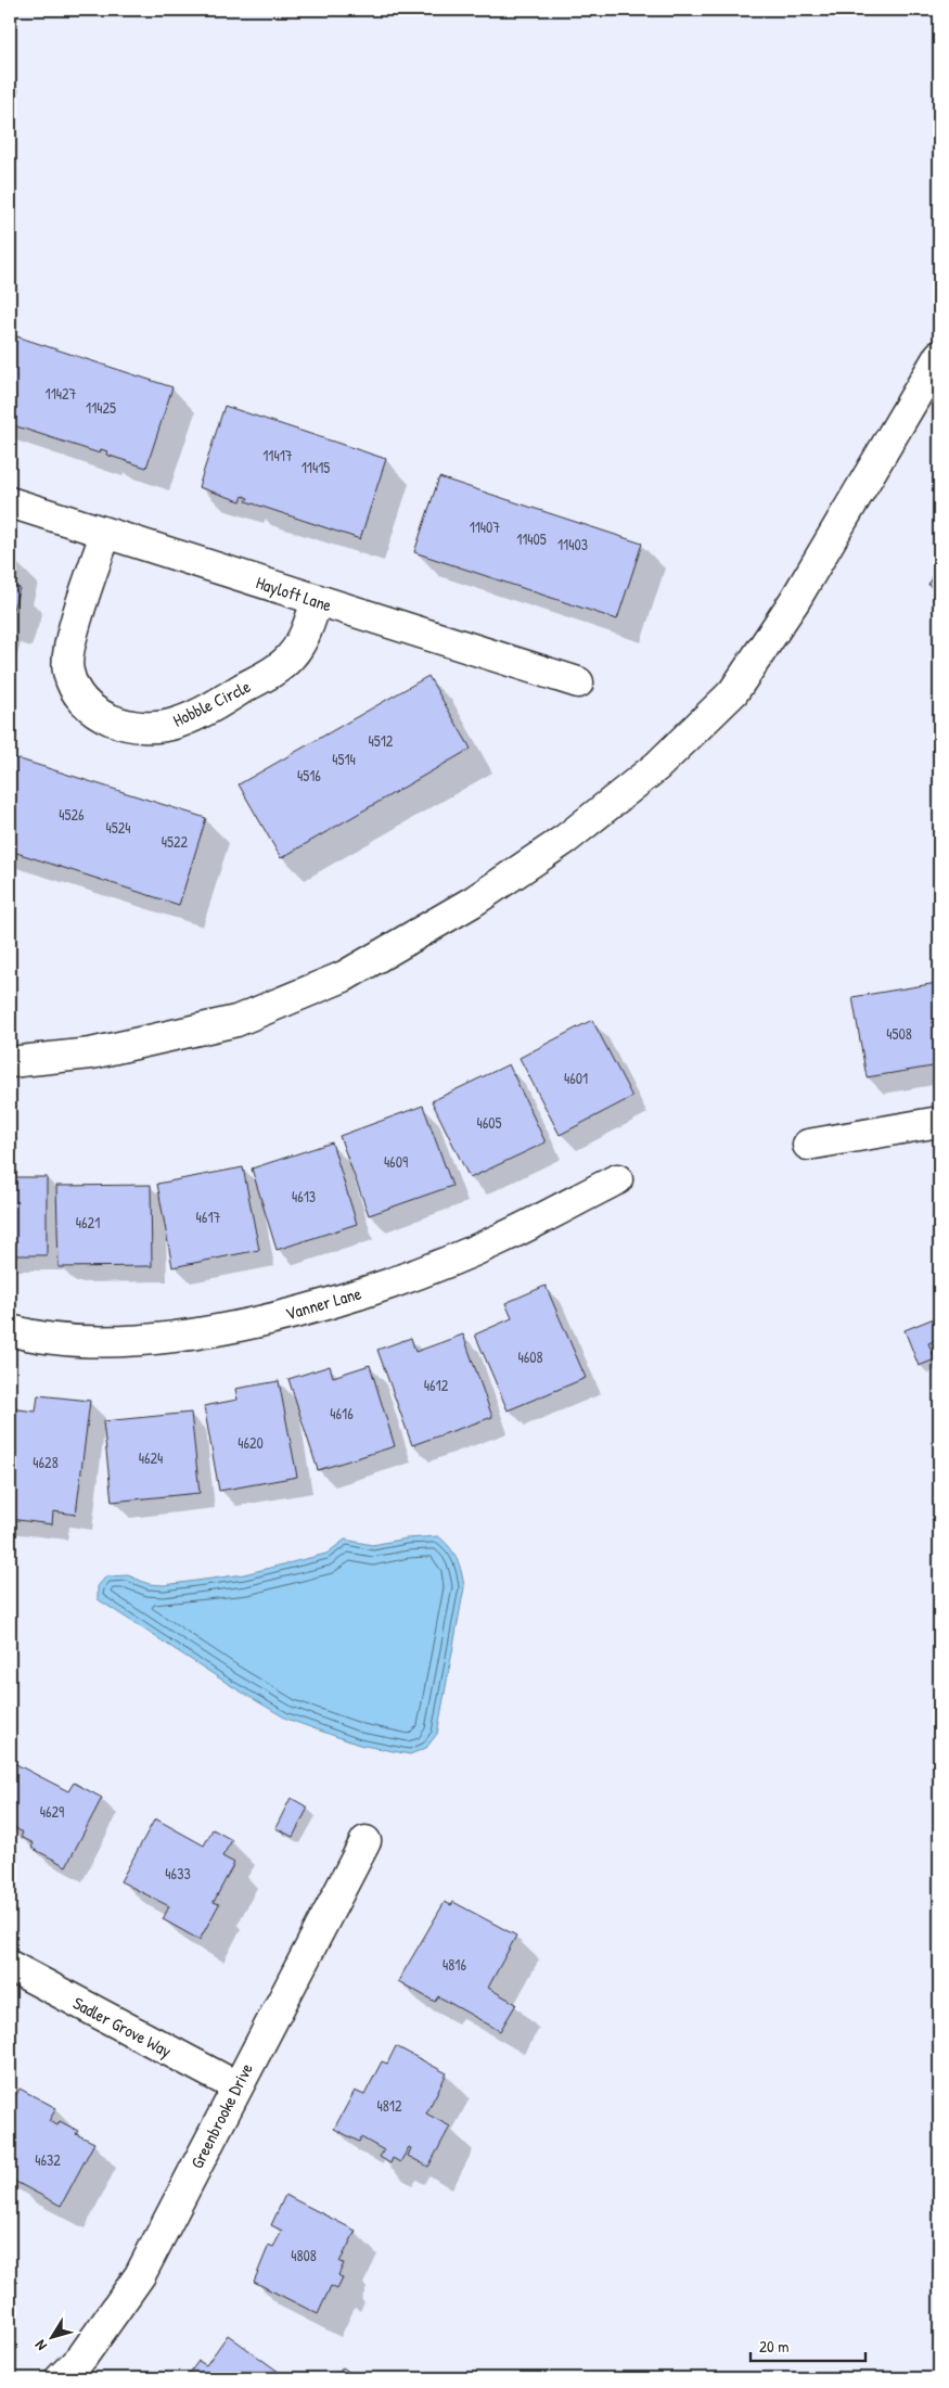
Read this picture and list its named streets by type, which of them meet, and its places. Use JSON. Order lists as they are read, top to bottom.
{
  "streets": {
    "street": [
      "Hayloft Lane",
      "Hobble Circle",
      "Vanner Lane",
      "Sadler Grove Way",
      "Greenbrooke Drive"
    ]
  },
  "crossings": [
    ["Hayloft Lane", "Hobble Circle"],
    ["Sadler Grove Way", "Greenbrooke Drive"]
  ],
  "house_numbers": [
    "11427",
    "11425",
    "11417",
    "11415",
    "11407",
    "11405",
    "11403",
    "4512",
    "4514",
    "4516",
    "4526",
    "4524",
    "4522",
    "4508",
    "4601",
    "4605",
    "4609",
    "4613",
    "4617",
    "4621",
    "4608",
    "4612",
    "4616",
    "4620",
    "4624",
    "4628",
    "4629",
    "4633",
    "4816",
    "4812",
    "4632",
    "4808"
  ],
  "scale_bar": "20 m",
  "north": "bottom left"
}
